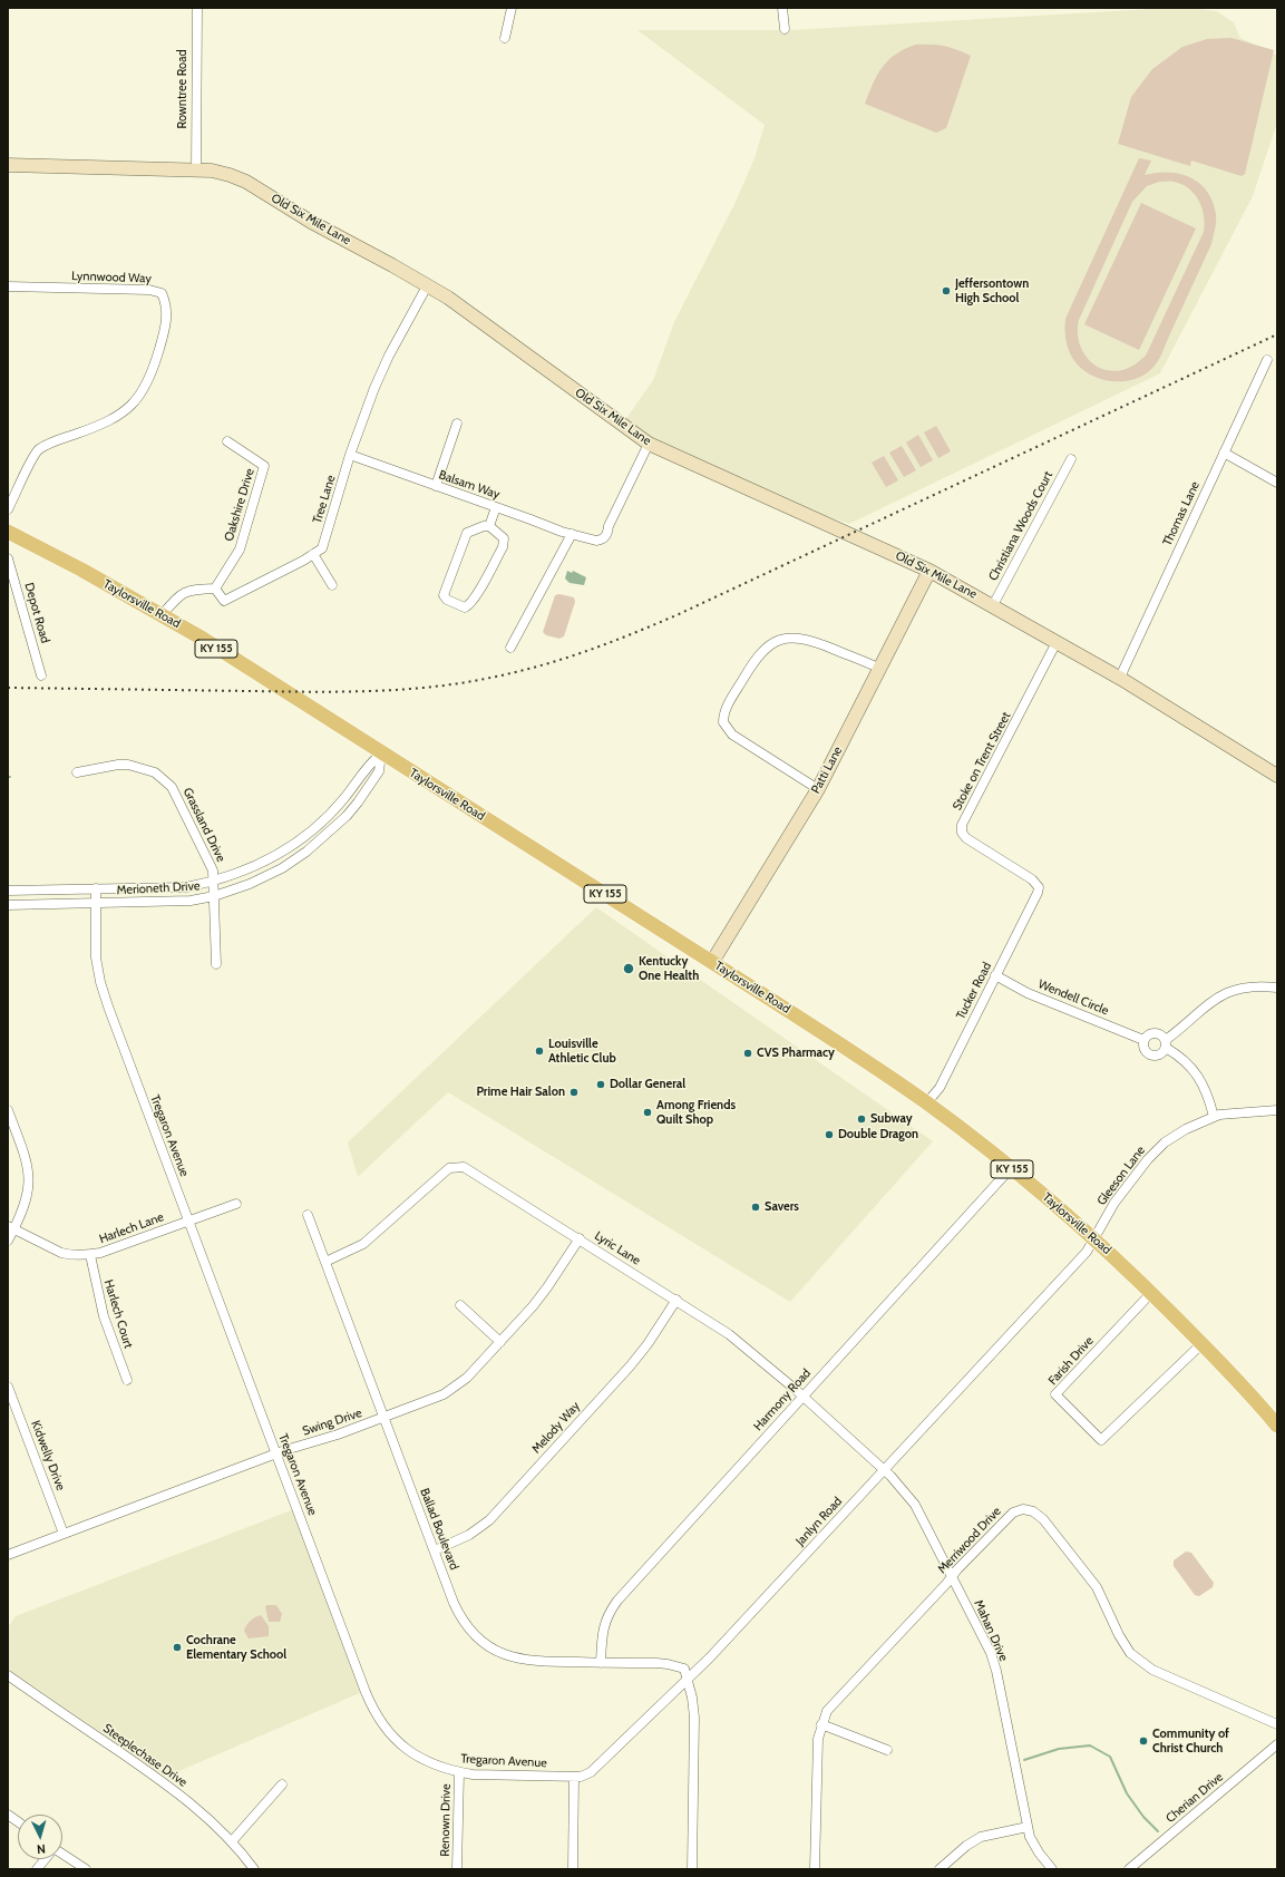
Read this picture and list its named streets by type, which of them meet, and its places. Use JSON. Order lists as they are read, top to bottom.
{
  "streets": {
    "main road": ["Taylorsville Road", "KY 155"],
    "street": [
      "Rowntree Road",
      "Old Six Mile Lane",
      "Lynnwood Way",
      "Balsam Way",
      "Tree Lane",
      "Oakshire Drive",
      "Thomas Lane",
      "Christiana Woods Court",
      "Depot Road",
      "Stoke on Trent Street",
      "Patti Lane",
      "Grassland Drive",
      "Merioneth Drive",
      "Tucker Road",
      "Wendell Circle",
      "Tregaron Avenue",
      "Gleeson Lane",
      "Harlech Lane",
      "Lyric Lane",
      "Harlech Court",
      "Farish Drive",
      "Harmony Road",
      "Swing Drive",
      "Melody Way",
      "Kidwelly Drive",
      "Janlyn Road",
      "Ballad Boulevard",
      "Merriwood Drive",
      "Mahan Drive",
      "Steeplechase Drive",
      "Cherian Drive",
      "Renown Drive"
    ]
  },
  "crossings": [
    ["Rowntree Road", "Old Six Mile Lane"],
    ["Old Six Mile Lane", "Balsam Way"],
    ["Old Six Mile Lane", "Tree Lane"],
    ["Old Six Mile Lane", "Thomas Lane"],
    ["Old Six Mile Lane", "Christiana Woods Court"],
    ["Old Six Mile Lane", "Stoke on Trent Street"],
    ["Old Six Mile Lane", "Patti Lane"],
    ["Balsam Way", "Tree Lane"],
    ["Tree Lane", "Oakshire Drive"],
    ["Taylorsville Road", "Patti Lane"],
    ["Taylorsville Road", "Merioneth Drive"],
    ["Taylorsville Road", "Tucker Road"],
    ["Taylorsville Road", "Gleeson Lane"],
    ["Taylorsville Road", "Farish Drive"],
    ["Taylorsville Road", "Harmony Road"],
    ["Taylorsville Road", "Janlyn Road"],
    ["Stoke on Trent Street", "Tucker Road"],
    ["Grassland Drive", "Merioneth Drive"],
    ["Merioneth Drive", "Tregaron Avenue"],
    ["Tucker Road", "Wendell Circle"],
    ["Tregaron Avenue", "Harlech Lane"],
    ["Tregaron Avenue", "Swing Drive"],
    ["Tregaron Avenue", "Janlyn Road"],
    ["Tregaron Avenue", "Ballad Boulevard"],
    ["Tregaron Avenue", "Renown Drive"],
    ["Gleeson Lane", "Janlyn Road"],
    ["Harlech Lane", "Harlech Court"],
    ["Lyric Lane", "Harmony Road"],
    ["Lyric Lane", "Swing Drive"],
    ["Lyric Lane", "Melody Way"],
    ["Lyric Lane", "Janlyn Road"],
    ["Lyric Lane", "Ballad Boulevard"],
    ["Lyric Lane", "Mahan Drive"],
    ["Harmony Road", "Ballad Boulevard"],
    ["Swing Drive", "Kidwelly Drive"],
    ["Swing Drive", "Ballad Boulevard"],
    ["Melody Way", "Ballad Boulevard"],
    ["Janlyn Road", "Ballad Boulevard"],
    ["Janlyn Road", "Mahan Drive"],
    ["Merriwood Drive", "Mahan Drive"]
  ],
  "places": [
    "Jeffersontown High School",
    "Kentucky One Health",
    "Louisville Athletic Club",
    "CVS Pharmacy",
    "Dollar General",
    "Prime Hair Salon",
    "Among Friends Quilt Shop",
    "Subway",
    "Double Dragon",
    "Savers",
    "Cochrane Elementary School",
    "Community of Christ Church"
  ],
  "north": "bottom"
}
